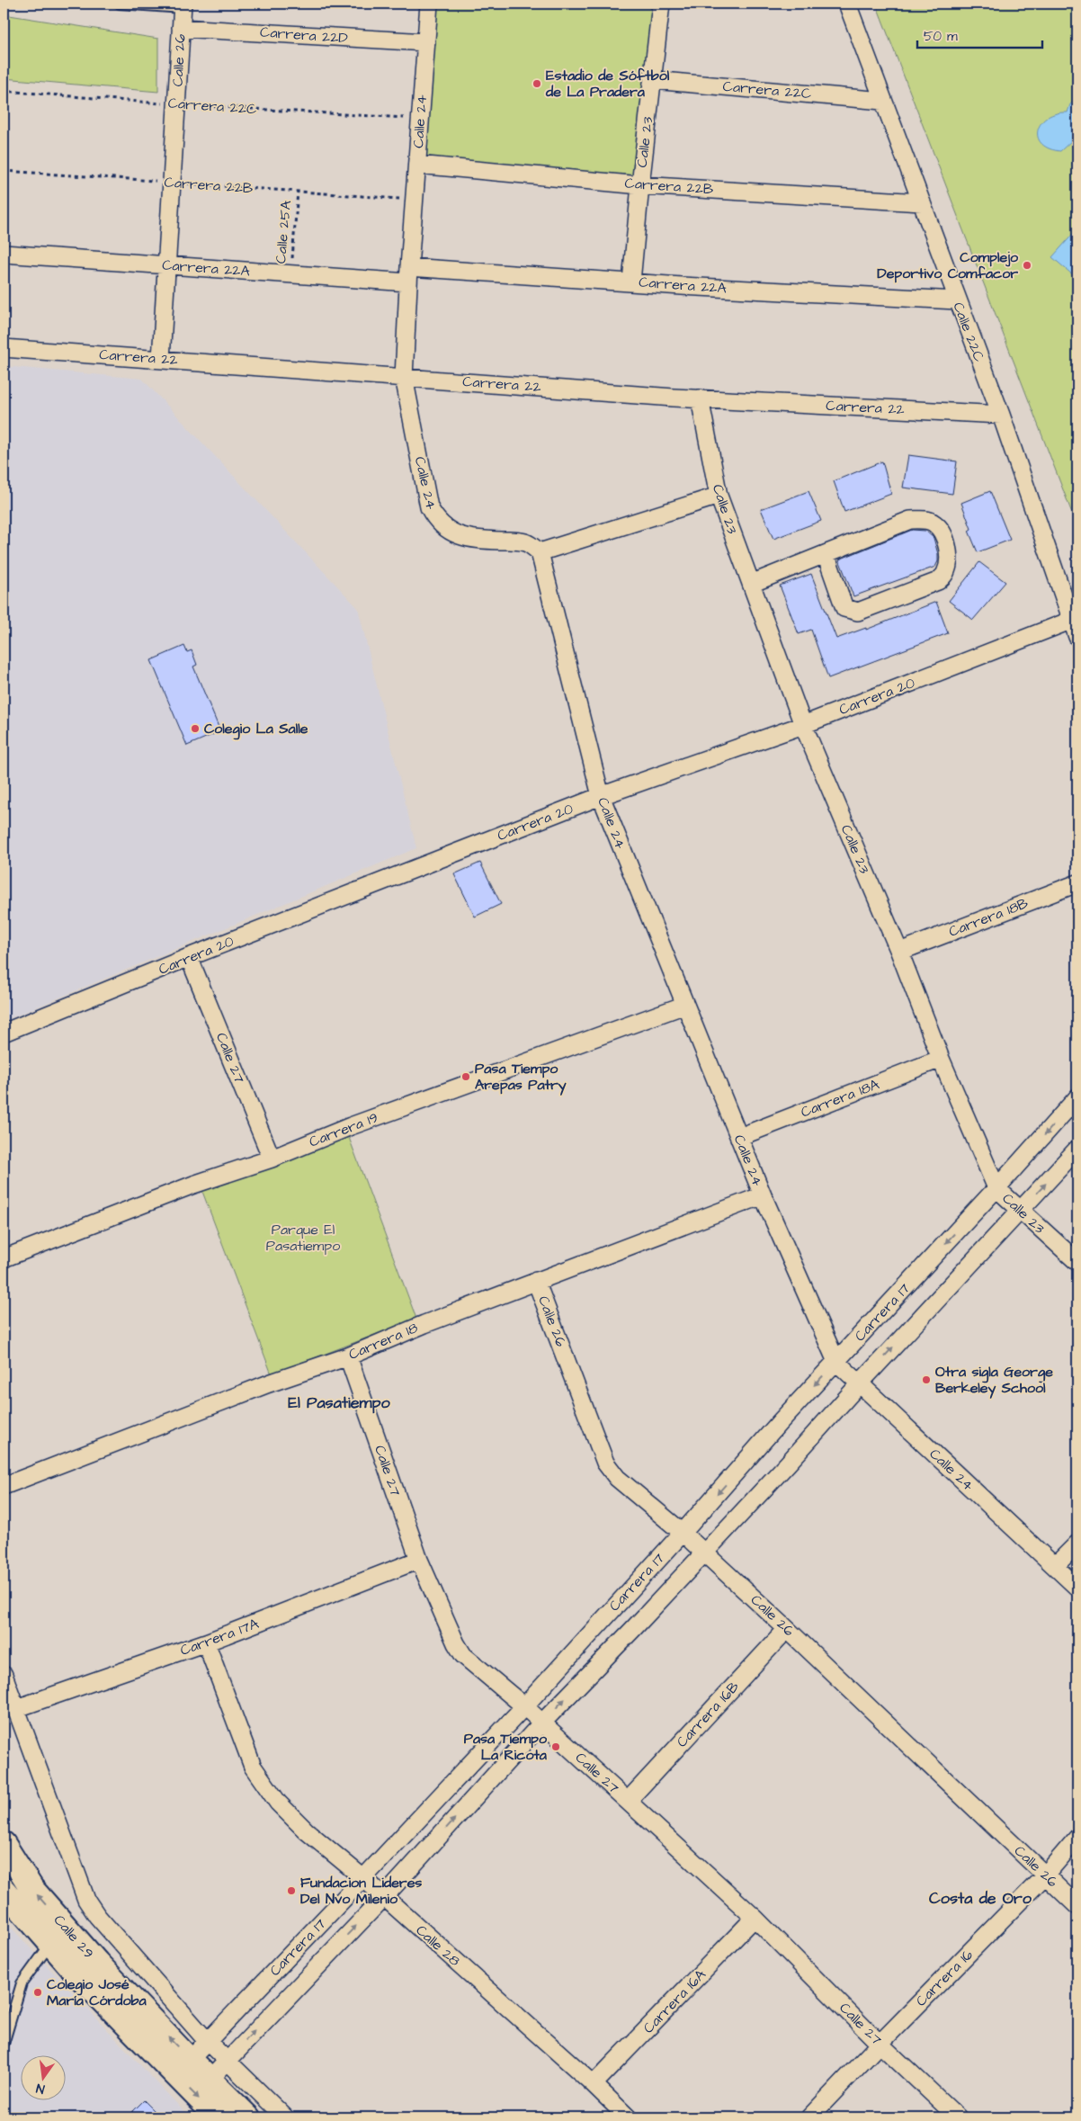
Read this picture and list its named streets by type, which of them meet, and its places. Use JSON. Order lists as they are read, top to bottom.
{
  "streets": {
    "main road": ["Calle 29"],
    "street": [
      "Carrera 22D",
      "Calle 26",
      "Carrera 22C",
      "Calle 24",
      "Calle 23",
      "Carrera 22B",
      "Carrera 22A",
      "Calle 22C",
      "Carrera 22",
      "Carrera 20",
      "Carrera 18B",
      "Calle 27",
      "Carrera 18A",
      "Carrera 19",
      "Carrera 17",
      "Carrera 18",
      "Carrera 17A",
      "Carrera 16B",
      "Calle 28",
      "Carrera 16",
      "Carrera 16A"
    ],
    "path": ["Calle 25A"]
  },
  "crossings": [
    ["Carrera 22D", "Calle 26"],
    ["Carrera 22D", "Calle 24"],
    ["Calle 26", "Carrera 22C"],
    ["Calle 26", "Carrera 22B"],
    ["Calle 26", "Carrera 22A"],
    ["Calle 26", "Carrera 22"],
    ["Calle 26", "Carrera 17"],
    ["Calle 26", "Carrera 18"],
    ["Calle 26", "Carrera 16B"],
    ["Calle 26", "Carrera 16"],
    ["Carrera 22C", "Calle 24"],
    ["Carrera 22C", "Calle 23"],
    ["Carrera 22C", "Calle 22C"],
    ["Calle 24", "Carrera 22B"],
    ["Calle 24", "Carrera 22A"],
    ["Calle 24", "Carrera 22"],
    ["Calle 24", "Carrera 20"],
    ["Calle 24", "Carrera 18A"],
    ["Calle 24", "Carrera 19"],
    ["Calle 24", "Carrera 17"],
    ["Calle 24", "Carrera 18"],
    ["Calle 23", "Carrera 22B"],
    ["Calle 23", "Carrera 22A"],
    ["Calle 23", "Carrera 22"],
    ["Calle 23", "Carrera 20"],
    ["Calle 23", "Carrera 18B"],
    ["Calle 23", "Carrera 18A"],
    ["Calle 23", "Carrera 17"],
    ["Carrera 22B", "Calle 25A"],
    ["Carrera 22B", "Calle 22C"],
    ["Calle 25A", "Carrera 22A"],
    ["Carrera 22A", "Calle 22C"],
    ["Calle 22C", "Carrera 22"],
    ["Calle 22C", "Carrera 20"],
    ["Carrera 20", "Calle 27"],
    ["Calle 27", "Carrera 19"],
    ["Calle 27", "Carrera 17"],
    ["Calle 27", "Carrera 18"],
    ["Calle 27", "Carrera 17A"],
    ["Calle 27", "Carrera 16B"],
    ["Calle 27", "Carrera 16"],
    ["Calle 27", "Carrera 16A"],
    ["Carrera 17", "Calle 29"],
    ["Carrera 17", "Calle 28"],
    ["Carrera 17A", "Calle 28"],
    ["Calle 28", "Carrera 16A"]
  ],
  "districts": ["El Pasatiempo", "Costa de Oro"],
  "parks": ["Parque El Pasatiempo"],
  "places": [
    "Estadio de Sóftbol de La Pradera",
    "Complejo Deportivo Comfacor",
    "Colegio La Salle",
    "Pasa Tiempo Arepas Patry",
    "Otra sigla George Berkeley School",
    "Pasa Tiempo La Ricota",
    "Fundacion Lideres Del Nvo Milenio",
    "Colegio José María Córdoba"
  ],
  "scale_bar": "50 m",
  "north": "bottom"
}
